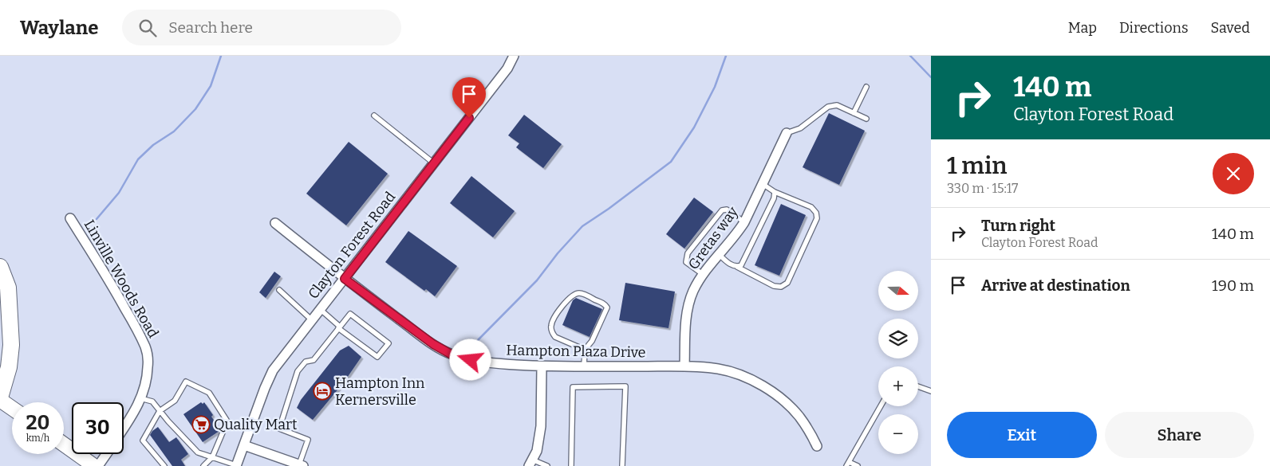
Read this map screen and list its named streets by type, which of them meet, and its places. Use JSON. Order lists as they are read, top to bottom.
{
  "streets": {
    "street": [
      "Gretas way",
      "Clayton Forest Road",
      "Linville Woods Road",
      "Hampton Plaza Drive"
    ]
  },
  "crossings": [
    ["Gretas way", "Hampton Plaza Drive"],
    ["Clayton Forest Road", "Hampton Plaza Drive"]
  ],
  "places": {
    "hotel": ["Hampton Inn Kernersville"],
    "supermarket": ["Quality Mart"]
  },
  "north": "right",
  "page": {
    "header": "Waylane",
    "search": "Search here",
    "nav": ["Map", "Directions", "Saved"],
    "turn": ["140 m", "Clayton Forest Road"],
    "heading": ["1 min", "330 m · 15:17"],
    "list": [
      {
        "name": "Turn right",
        "note": "Clayton Forest Road",
        "value": "140 m"
      },
      {
        "name": "Arrive at destination",
        "value": "190 m"
      }
    ],
    "map_buttons": ["+", "−"],
    "speed": "20 km/h",
    "limit": "30",
    "buttons": ["Exit", "Share"]
  }
}
